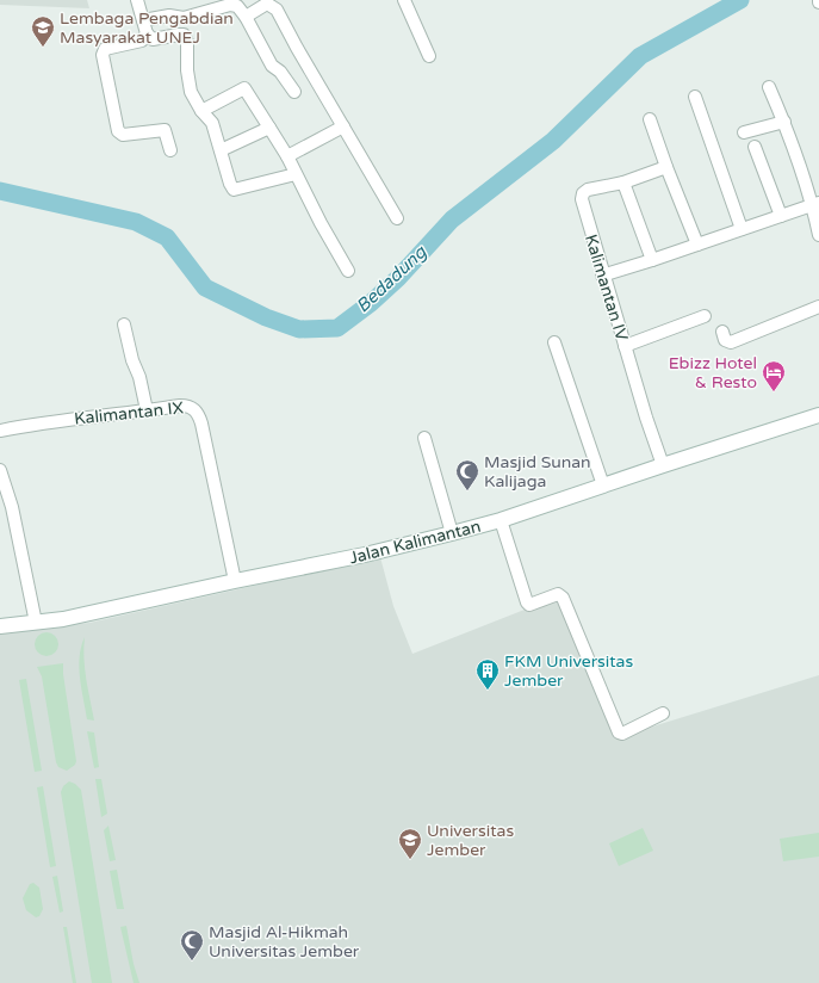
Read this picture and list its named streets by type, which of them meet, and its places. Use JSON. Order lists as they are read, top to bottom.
{
  "streets": {
    "main road": ["Jalan Kalimantan"],
    "street": ["Kalimantan IV", "Kalimantan IX"]
  },
  "crossings": [
    ["Kalimantan IV", "Jalan Kalimantan"],
    ["Kalimantan IX", "Jalan Kalimantan"]
  ],
  "water": ["Bedadung"],
  "places": {
    "school or university": ["Lembaga Pengabdian Masyarakat UNEJ", "Universitas Jember"],
    "hotel": ["Ebizz Hotel & Resto"],
    "mosque": ["Masjid Sunan Kalijaga", "Masjid Al-Hikmah Universitas Jember"],
    "building": ["FKM Universitas Jember"]
  }
}
